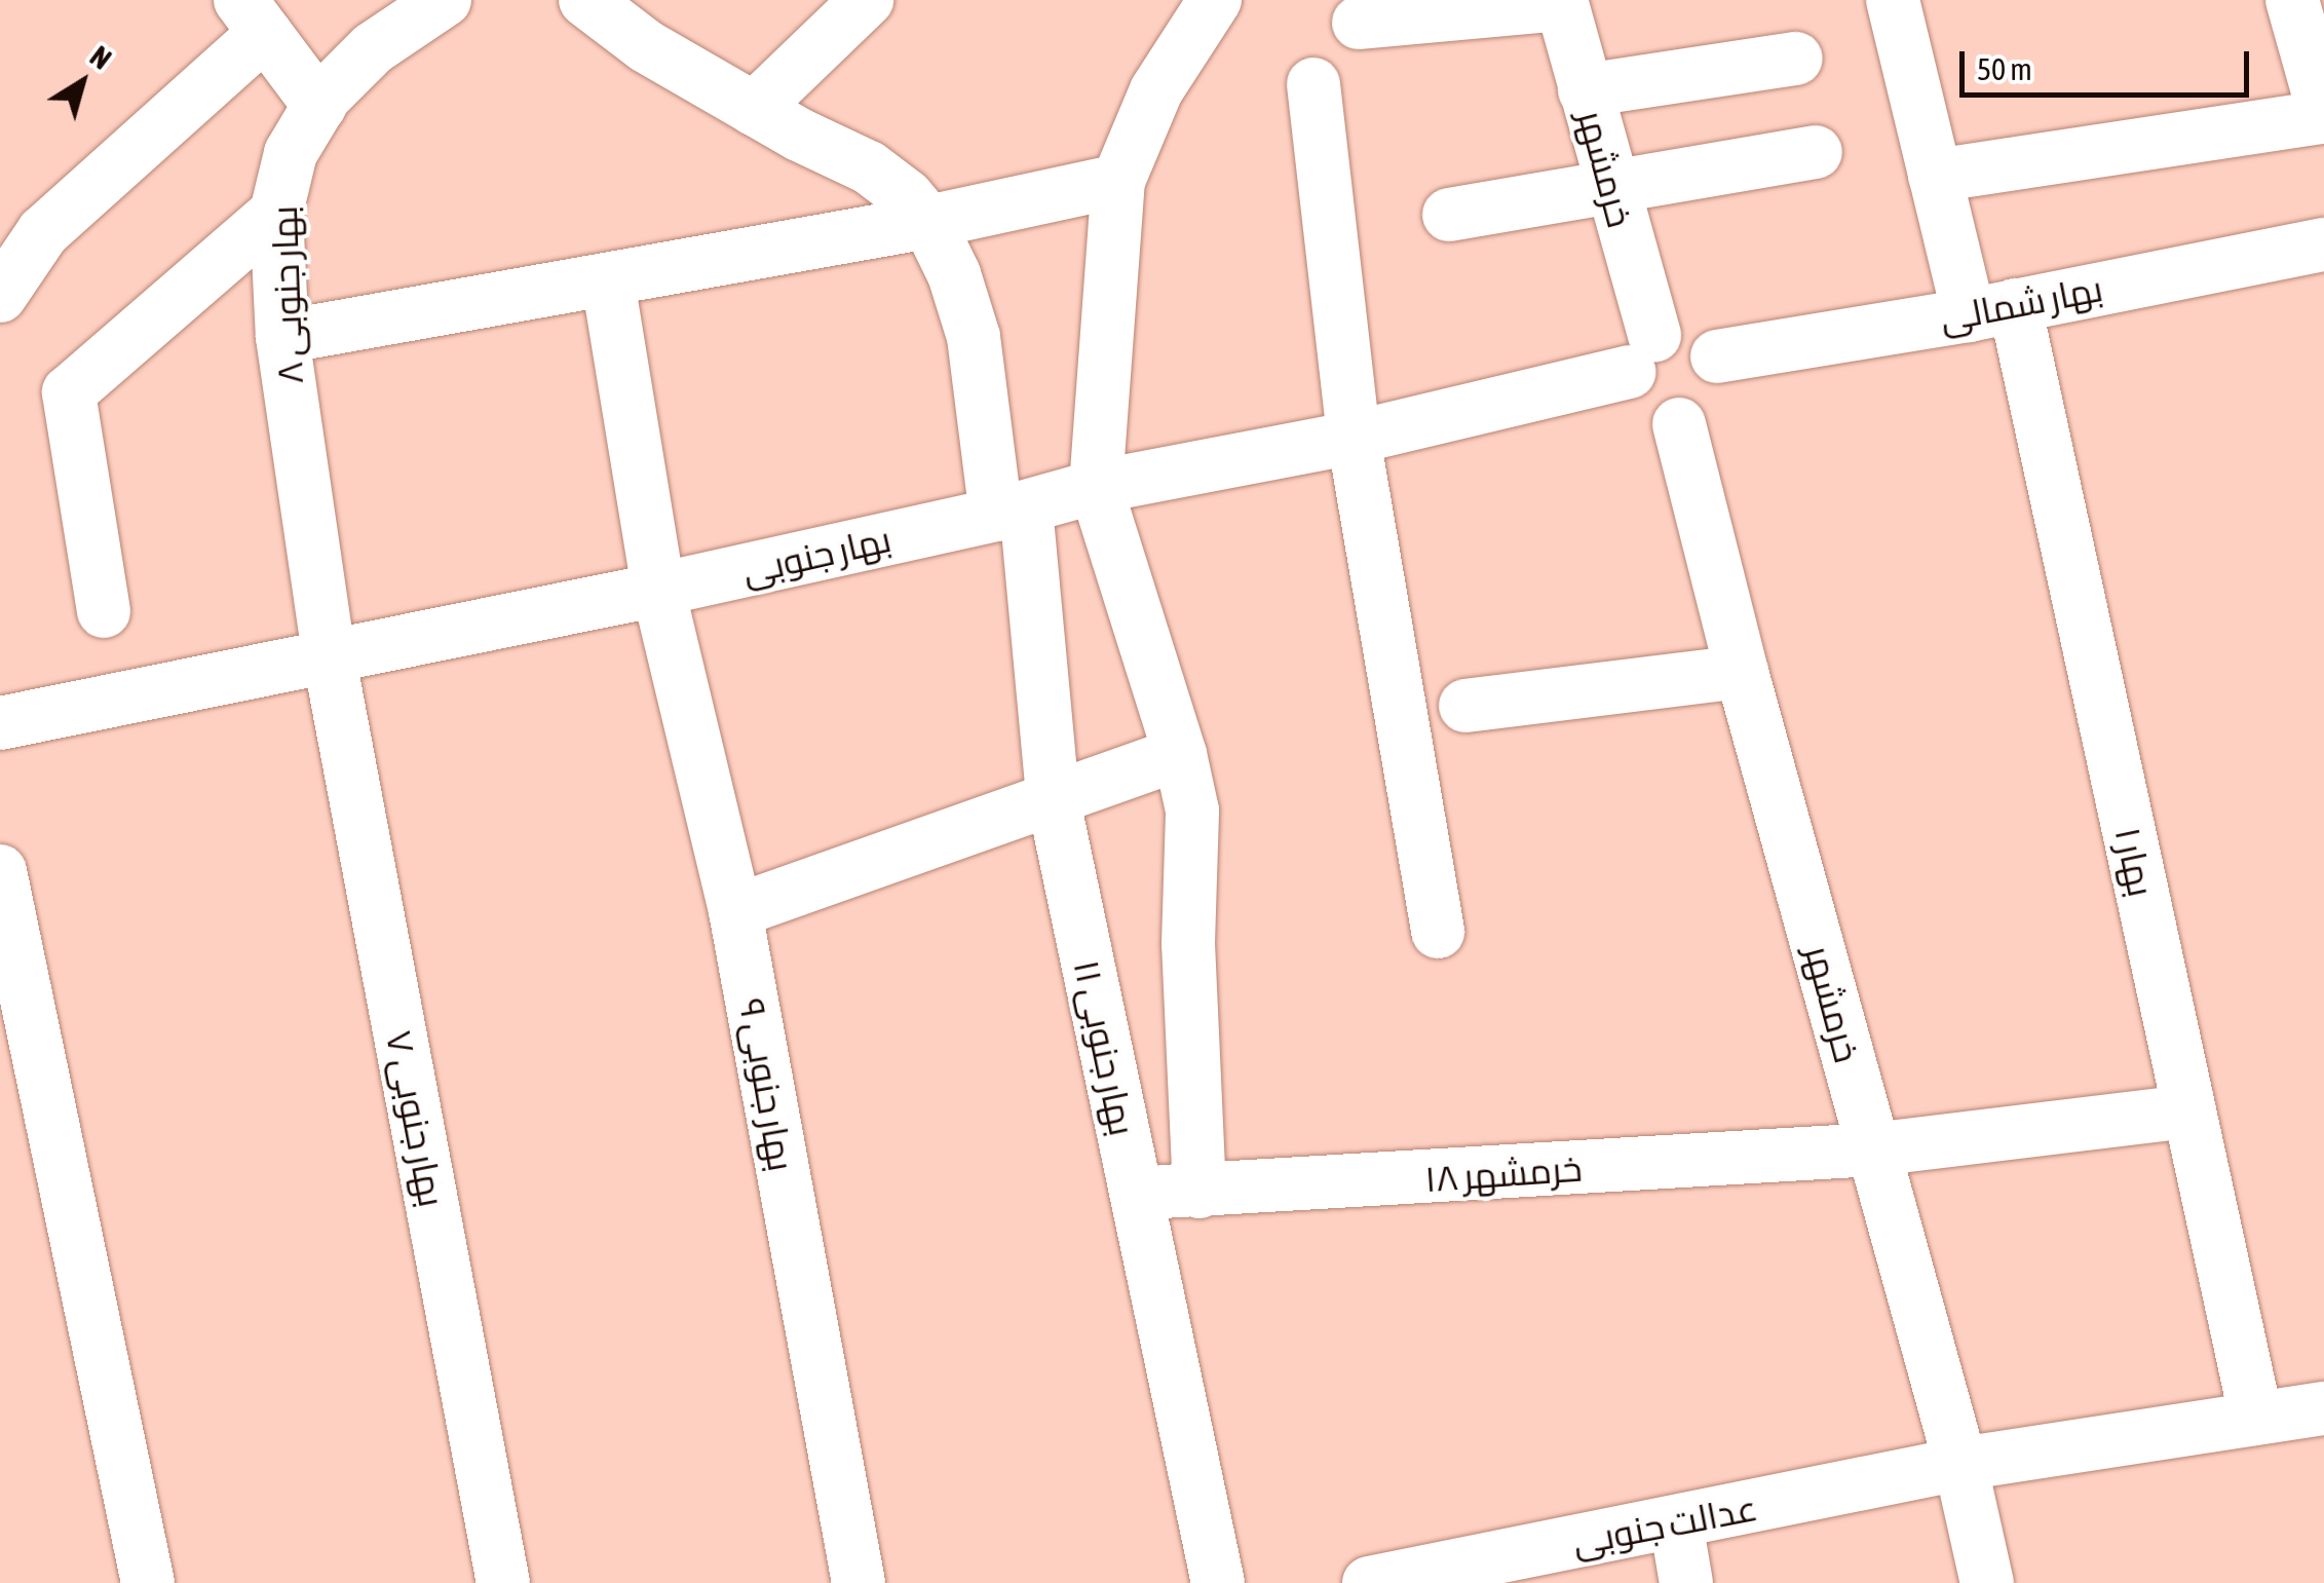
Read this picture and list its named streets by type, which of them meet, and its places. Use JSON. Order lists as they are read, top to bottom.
{
  "streets": {
    "street": [
      "خرمشهر",
      "بهار جنوبی ۸",
      "بهار شمالی",
      "بهار جنوبی",
      "بهار ۱",
      "بهار جنوبی ۱۱",
      "بهار جنوبی ۹",
      "بهار جنوبی ۷",
      "خرمشهر ۱۸",
      "عدالت جنوبی"
    ]
  },
  "crossings": [
    ["خرمشهر", "بهار شمالی"],
    ["خرمشهر", "بهار جنوبی"],
    ["خرمشهر", "خرمشهر ۱۸"],
    ["خرمشهر", "عدالت جنوبی"],
    ["بهار جنوبی ۸", "بهار جنوبی"],
    ["بهار جنوبی ۸", "بهار جنوبی ۷"],
    ["بهار شمالی", "بهار جنوبی"],
    ["بهار شمالی", "بهار ۱"],
    ["بهار جنوبی", "بهار جنوبی ۱۱"],
    ["بهار جنوبی", "بهار جنوبی ۹"],
    ["بهار جنوبی", "بهار جنوبی ۷"],
    ["بهار ۱", "خرمشهر ۱۸"],
    ["بهار ۱", "عدالت جنوبی"],
    ["بهار جنوبی ۱۱", "خرمشهر ۱۸"]
  ],
  "scale_bar": "50 m",
  "north": "top right"
}
